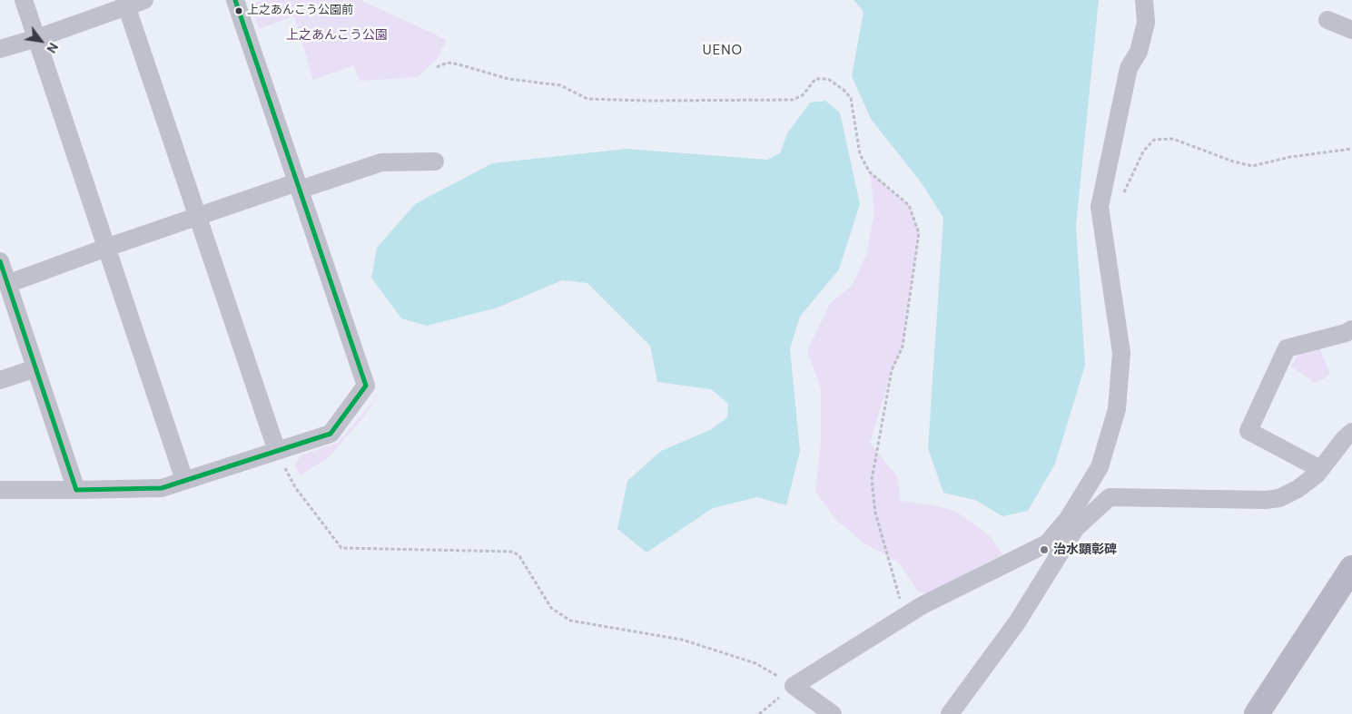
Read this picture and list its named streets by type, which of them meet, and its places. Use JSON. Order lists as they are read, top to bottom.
{
  "districts": ["UENO"],
  "parks": ["上之あんこう公園"],
  "places": ["上之あんこう公園前", "治水顕彰碑"],
  "north": "bottom right"
}
